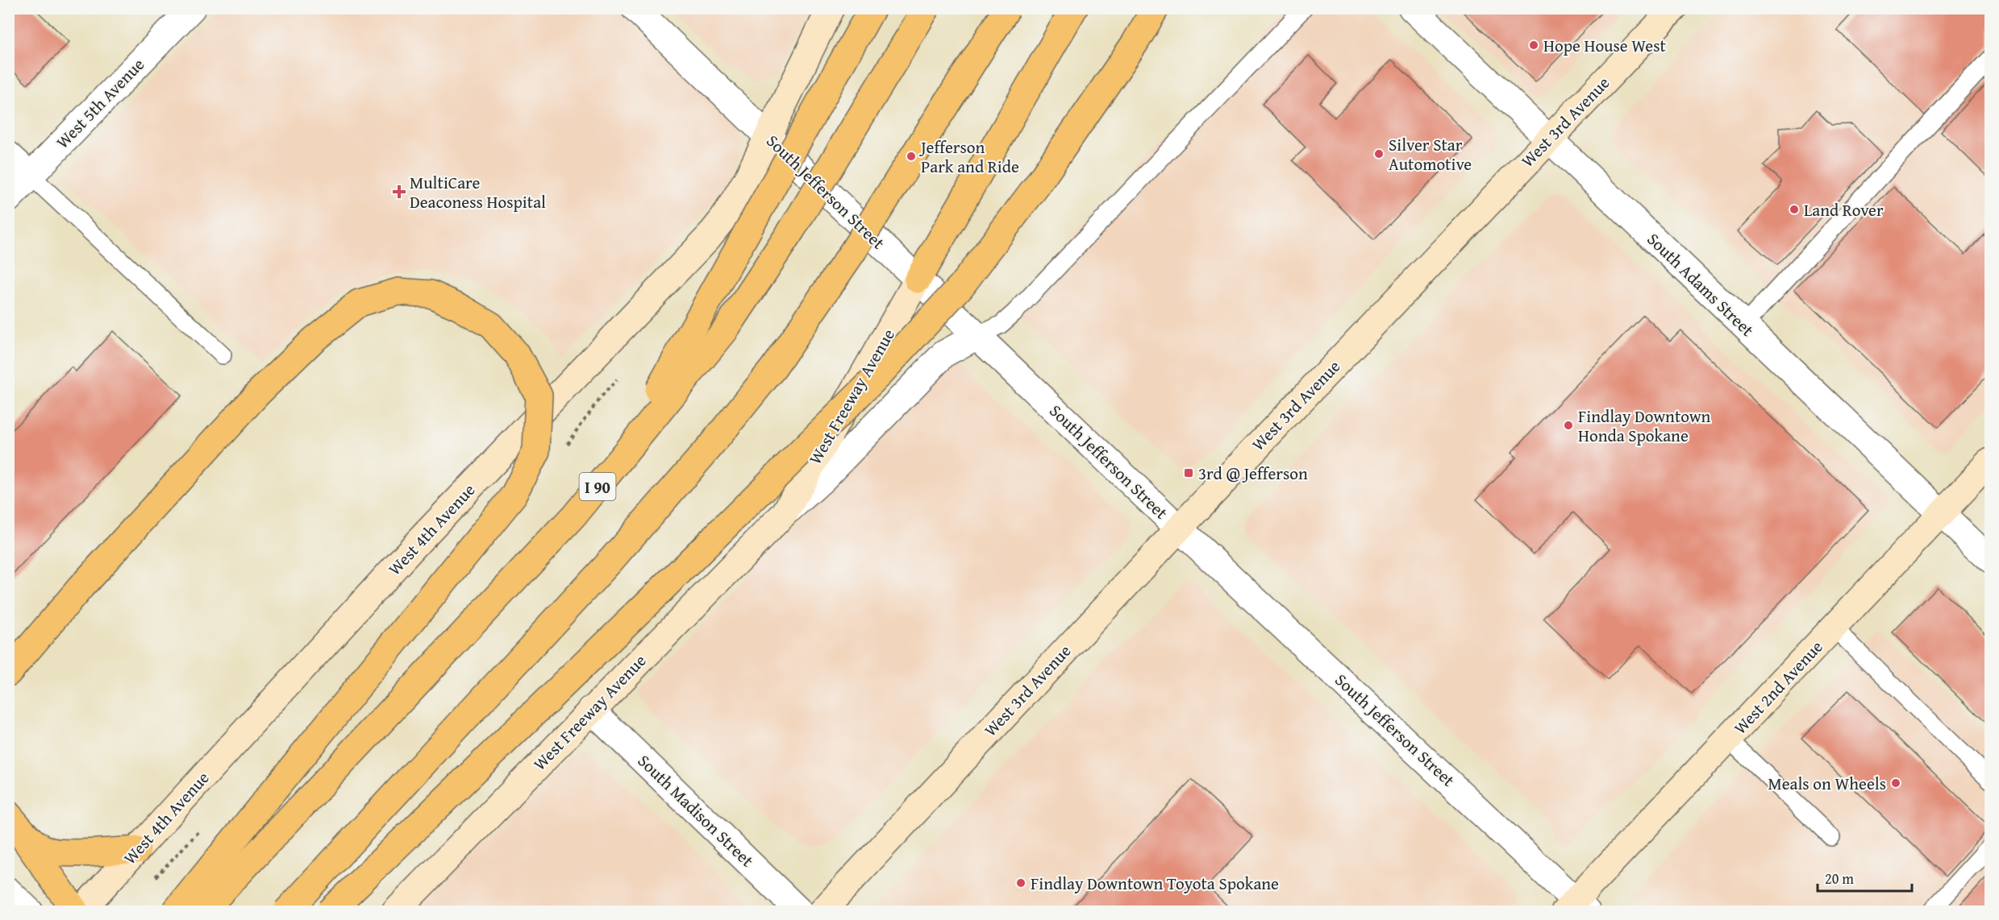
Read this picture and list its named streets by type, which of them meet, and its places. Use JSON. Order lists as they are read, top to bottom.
{
  "streets": {
    "highway": ["I 90"],
    "main road": [
      "West 3rd Avenue",
      "West Freeway Avenue",
      "West 4th Avenue",
      "West 2nd Avenue"
    ],
    "street": [
      "West 5th Avenue",
      "South Jefferson Street",
      "South Adams Street",
      "South Madison Street"
    ]
  },
  "crossings": [
    ["West 3rd Avenue", "South Jefferson Street"],
    ["West 3rd Avenue", "South Adams Street"],
    ["South Jefferson Street", "West Freeway Avenue"],
    ["South Jefferson Street", "West 4th Avenue"],
    ["South Jefferson Street", "West 2nd Avenue"],
    ["South Adams Street", "West 2nd Avenue"],
    ["West Freeway Avenue", "South Madison Street"]
  ],
  "places": {
    "other": [
      "Hope House West",
      "Silver Star Automotive",
      "Jefferson Park and Ride",
      "Land Rover",
      "Findlay Downtown Honda Spokane",
      "Meals on Wheels",
      "Findlay Downtown Toyota Spokane"
    ],
    "health": ["MultiCare Deaconess Hospital"],
    "transit": ["3rd @ Jefferson"]
  },
  "scale_bar": "20 m"
}
